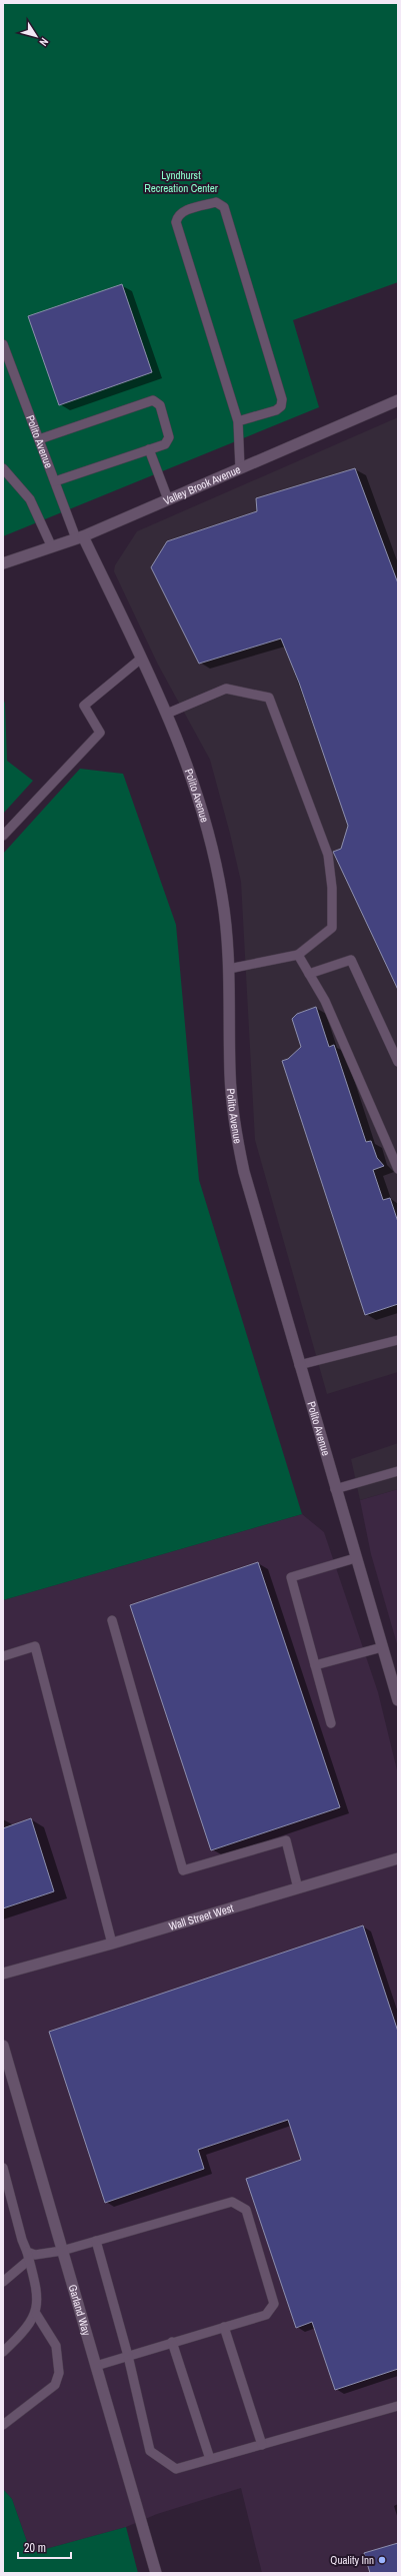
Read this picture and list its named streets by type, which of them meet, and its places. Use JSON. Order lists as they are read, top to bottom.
{
  "streets": {
    "street": [
      "Polito Avenue",
      "Valley Brook Avenue",
      "Wall Street West",
      "Garland Way"
    ]
  },
  "crossings": [
    ["Polito Avenue", "Valley Brook Avenue"]
  ],
  "parks": ["Lyndhurst Recreation Center"],
  "places": ["Quality Inn"],
  "scale_bar": "20 m",
  "north": "bottom right"
}
